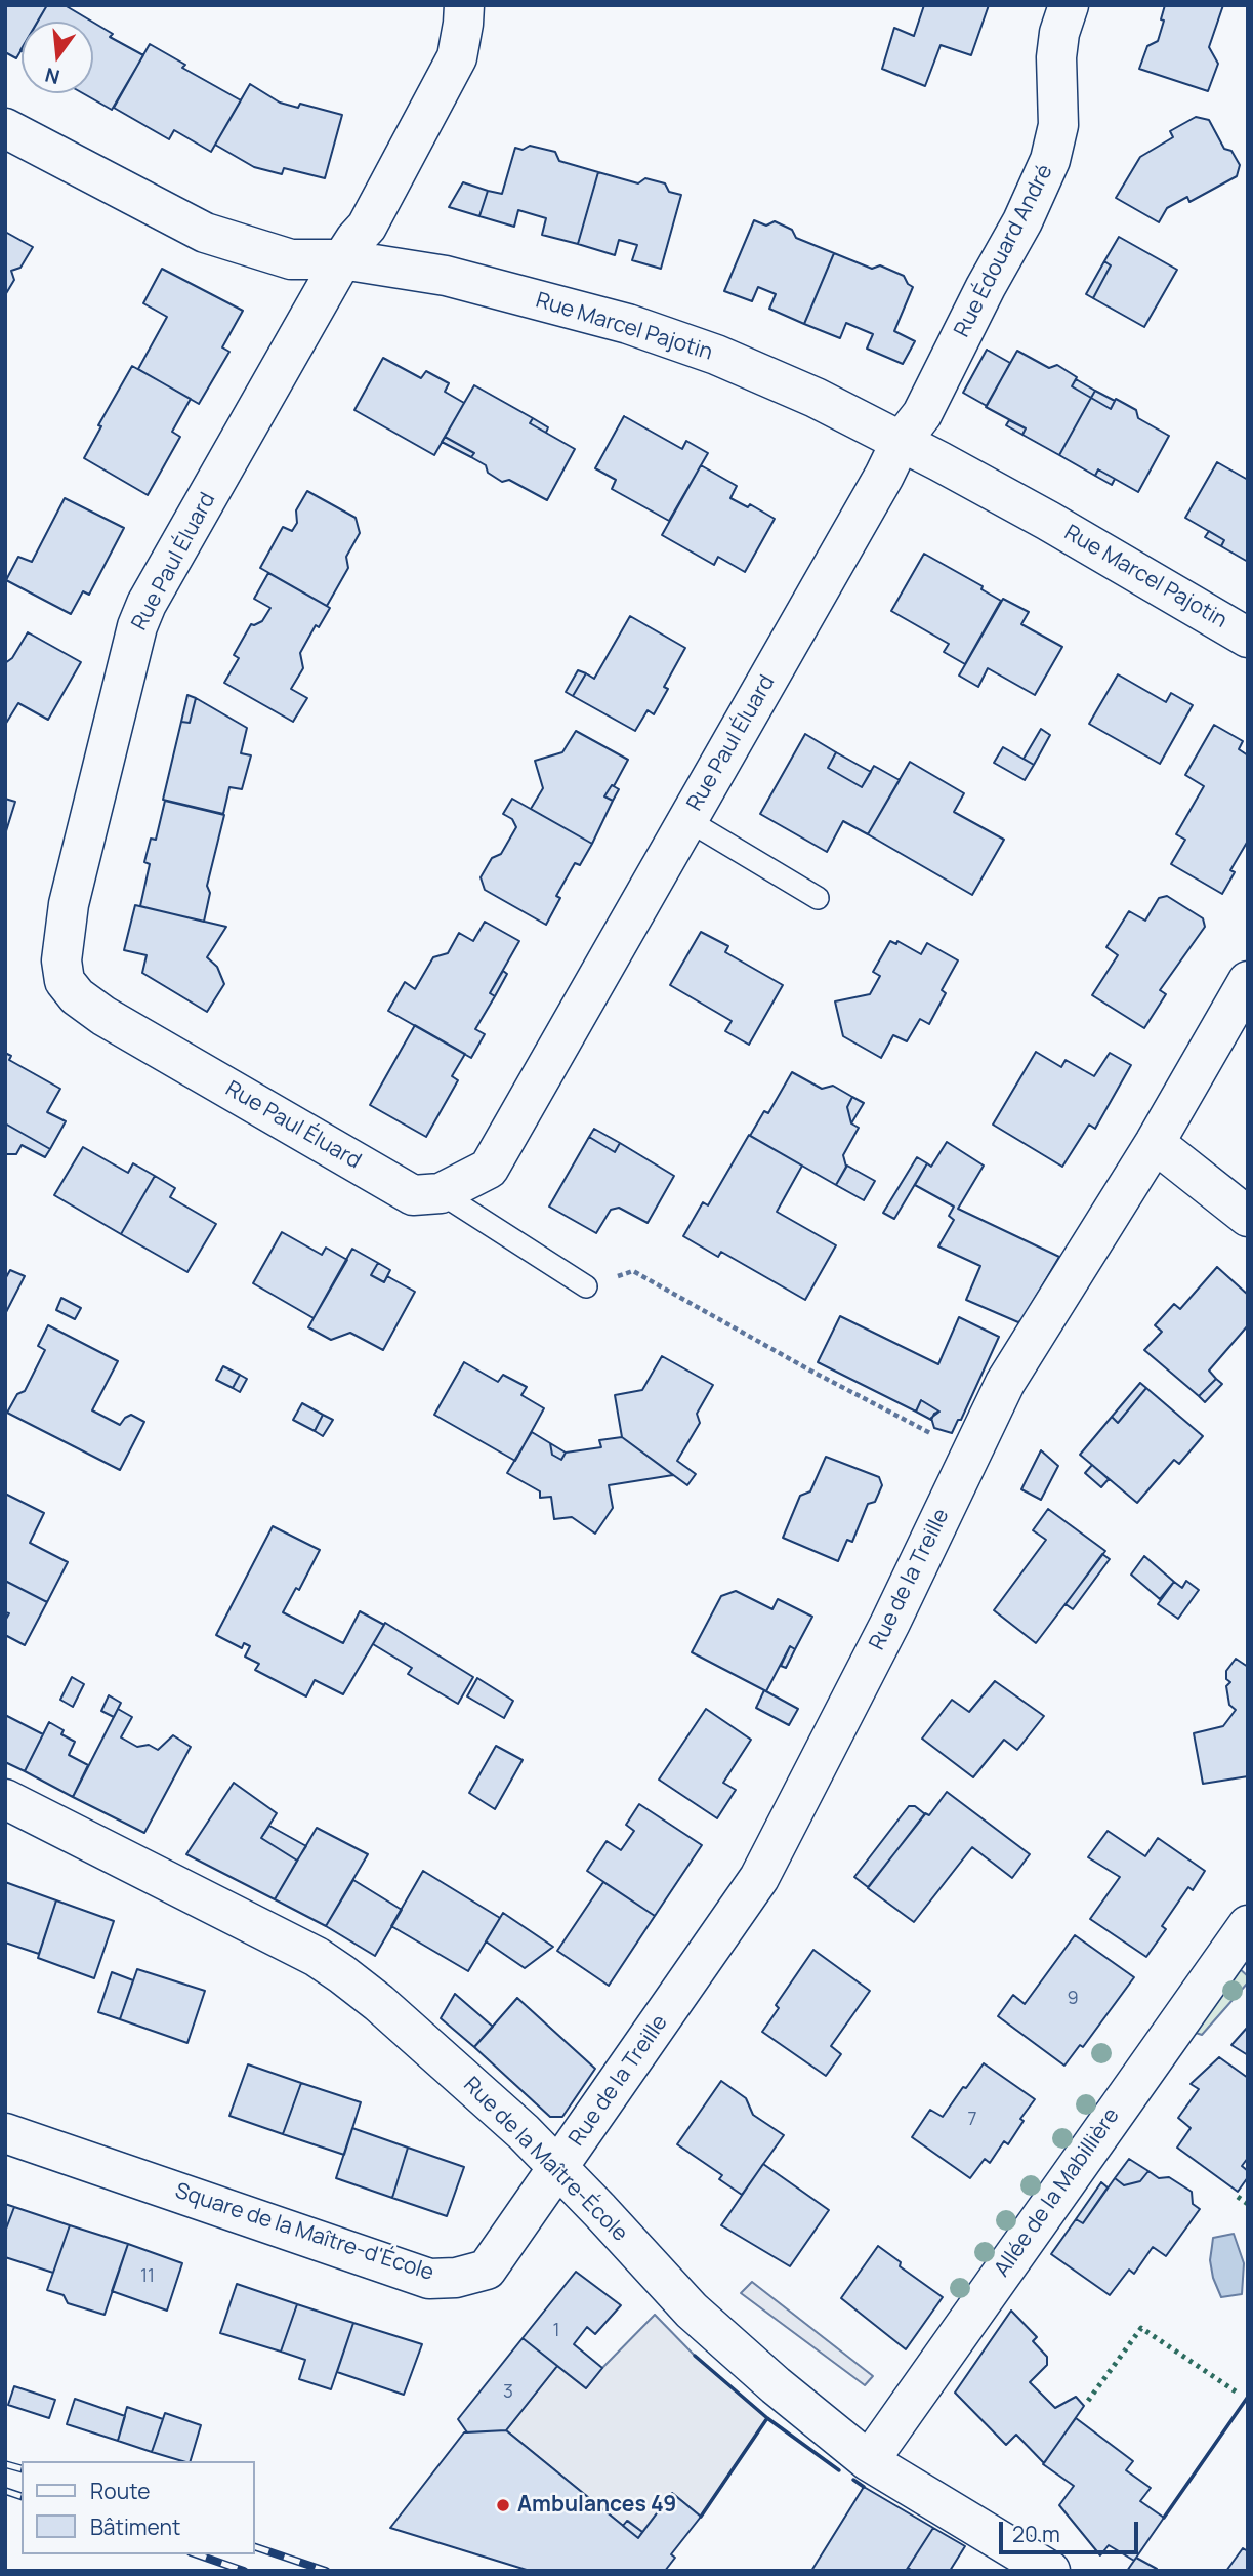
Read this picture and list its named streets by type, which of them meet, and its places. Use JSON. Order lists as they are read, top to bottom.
{
  "streets": {
    "street": [
      "Rue Édouard André",
      "Rue Marcel Pajotin",
      "Rue Paul Éluard",
      "Rue de la Treille",
      "Rue de la Maître-École",
      "Allée de la Mabillière",
      "Square de la Maître-d'École"
    ]
  },
  "crossings": [
    ["Rue Édouard André", "Rue Marcel Pajotin"],
    ["Rue Édouard André", "Rue Paul Éluard"],
    ["Rue Marcel Pajotin", "Rue Paul Éluard"],
    ["Rue de la Treille", "Rue de la Maître-École"],
    ["Rue de la Treille", "Square de la Maître-d'École"],
    ["Rue de la Maître-École", "Allée de la Mabillière"],
    ["Rue de la Maître-École", "Square de la Maître-d'École"]
  ],
  "places": ["Ambulances 49"],
  "house_numbers": [
    "9",
    "7",
    "11",
    "1",
    "3"
  ],
  "legend": ["Route", "Bâtiment"],
  "scale_bar": "20 m",
  "north": "bottom"
}
